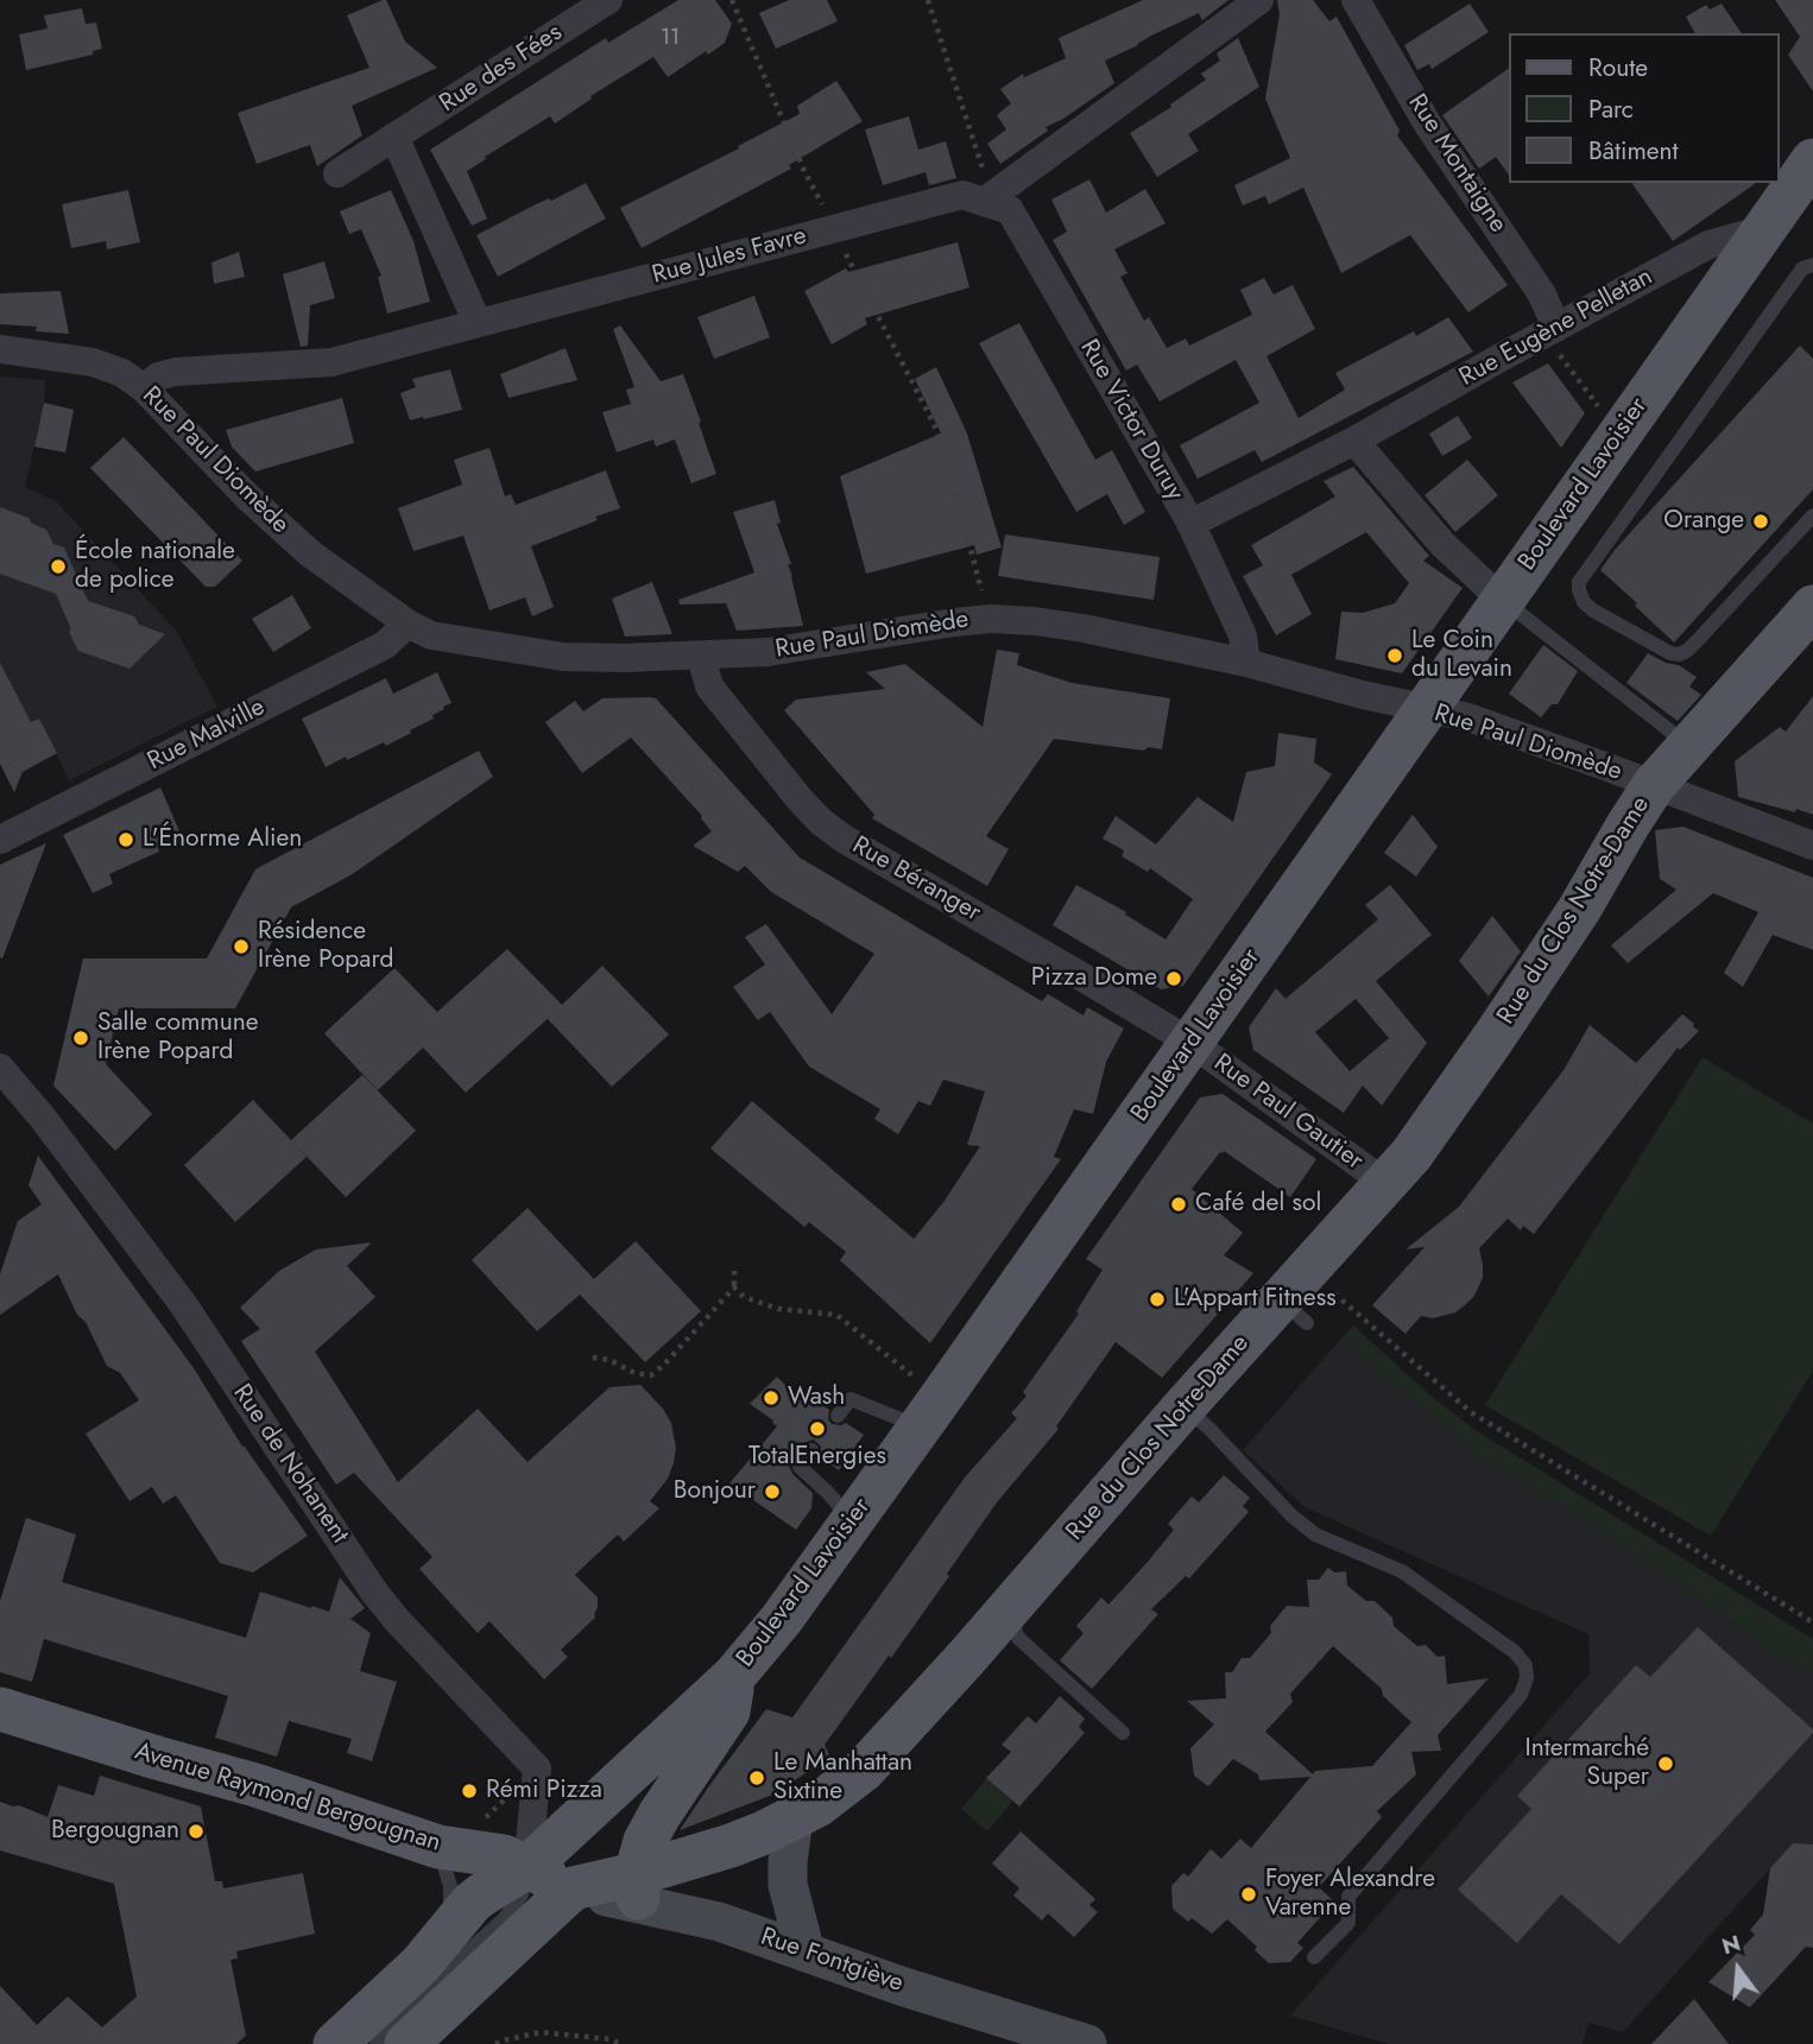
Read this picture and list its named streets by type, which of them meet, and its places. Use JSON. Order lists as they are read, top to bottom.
{
  "streets": {
    "main road": [
      "Boulevard Lavoisier",
      "Rue du Clos Notre-Dame",
      "Avenue Raymond Bergougnan",
      "Rue Fontgiève"
    ],
    "street": [
      "Rue des Fées",
      "Rue Montaigne",
      "Rue Jules Favre",
      "Rue Eugène Pelletan",
      "Rue Victor Duruy",
      "Rue Paul Diomède",
      "Rue Malville",
      "Rue Béranger",
      "Rue Paul Gautier",
      "Rue de Nohanent"
    ]
  },
  "crossings": [
    ["Rue Montaigne", "Rue Eugène Pelletan"],
    ["Rue Jules Favre", "Rue Victor Duruy"],
    ["Rue Jules Favre", "Rue Paul Diomède"],
    ["Rue Eugène Pelletan", "Rue Victor Duruy"],
    ["Rue Eugène Pelletan", "Boulevard Lavoisier"],
    ["Rue Victor Duruy", "Rue Paul Diomède"],
    ["Rue Paul Diomède", "Boulevard Lavoisier"],
    ["Rue Paul Diomède", "Rue Malville"],
    ["Rue Paul Diomède", "Rue Béranger"],
    ["Rue Paul Diomède", "Rue du Clos Notre-Dame"],
    ["Boulevard Lavoisier", "Rue Béranger"],
    ["Boulevard Lavoisier", "Rue Paul Gautier"],
    ["Boulevard Lavoisier", "Avenue Raymond Bergougnan"],
    ["Rue Béranger", "Rue Paul Gautier"],
    ["Rue du Clos Notre-Dame", "Rue Paul Gautier"],
    ["Rue du Clos Notre-Dame", "Avenue Raymond Bergougnan"],
    ["Rue du Clos Notre-Dame", "Rue Fontgiève"]
  ],
  "places": [
    "Orange",
    "École nationale de police",
    "Le Coin du Levain",
    "L'Énorme Alien",
    "Résidence Irène Popard",
    "Pizza Dome",
    "Salle commune Irène Popard",
    "Café del sol",
    "L'Appart Fitness",
    "Wash",
    "TotalEnergies",
    "Bonjour",
    "Intermarché Super",
    "Le Manhattan Sixtine",
    "Rémi Pizza",
    "Bergougnan",
    "Foyer Alexandre Varenne"
  ],
  "house_numbers": ["11"],
  "legend": ["Route", "Parc", "Bâtiment"],
  "north": "top"
}
